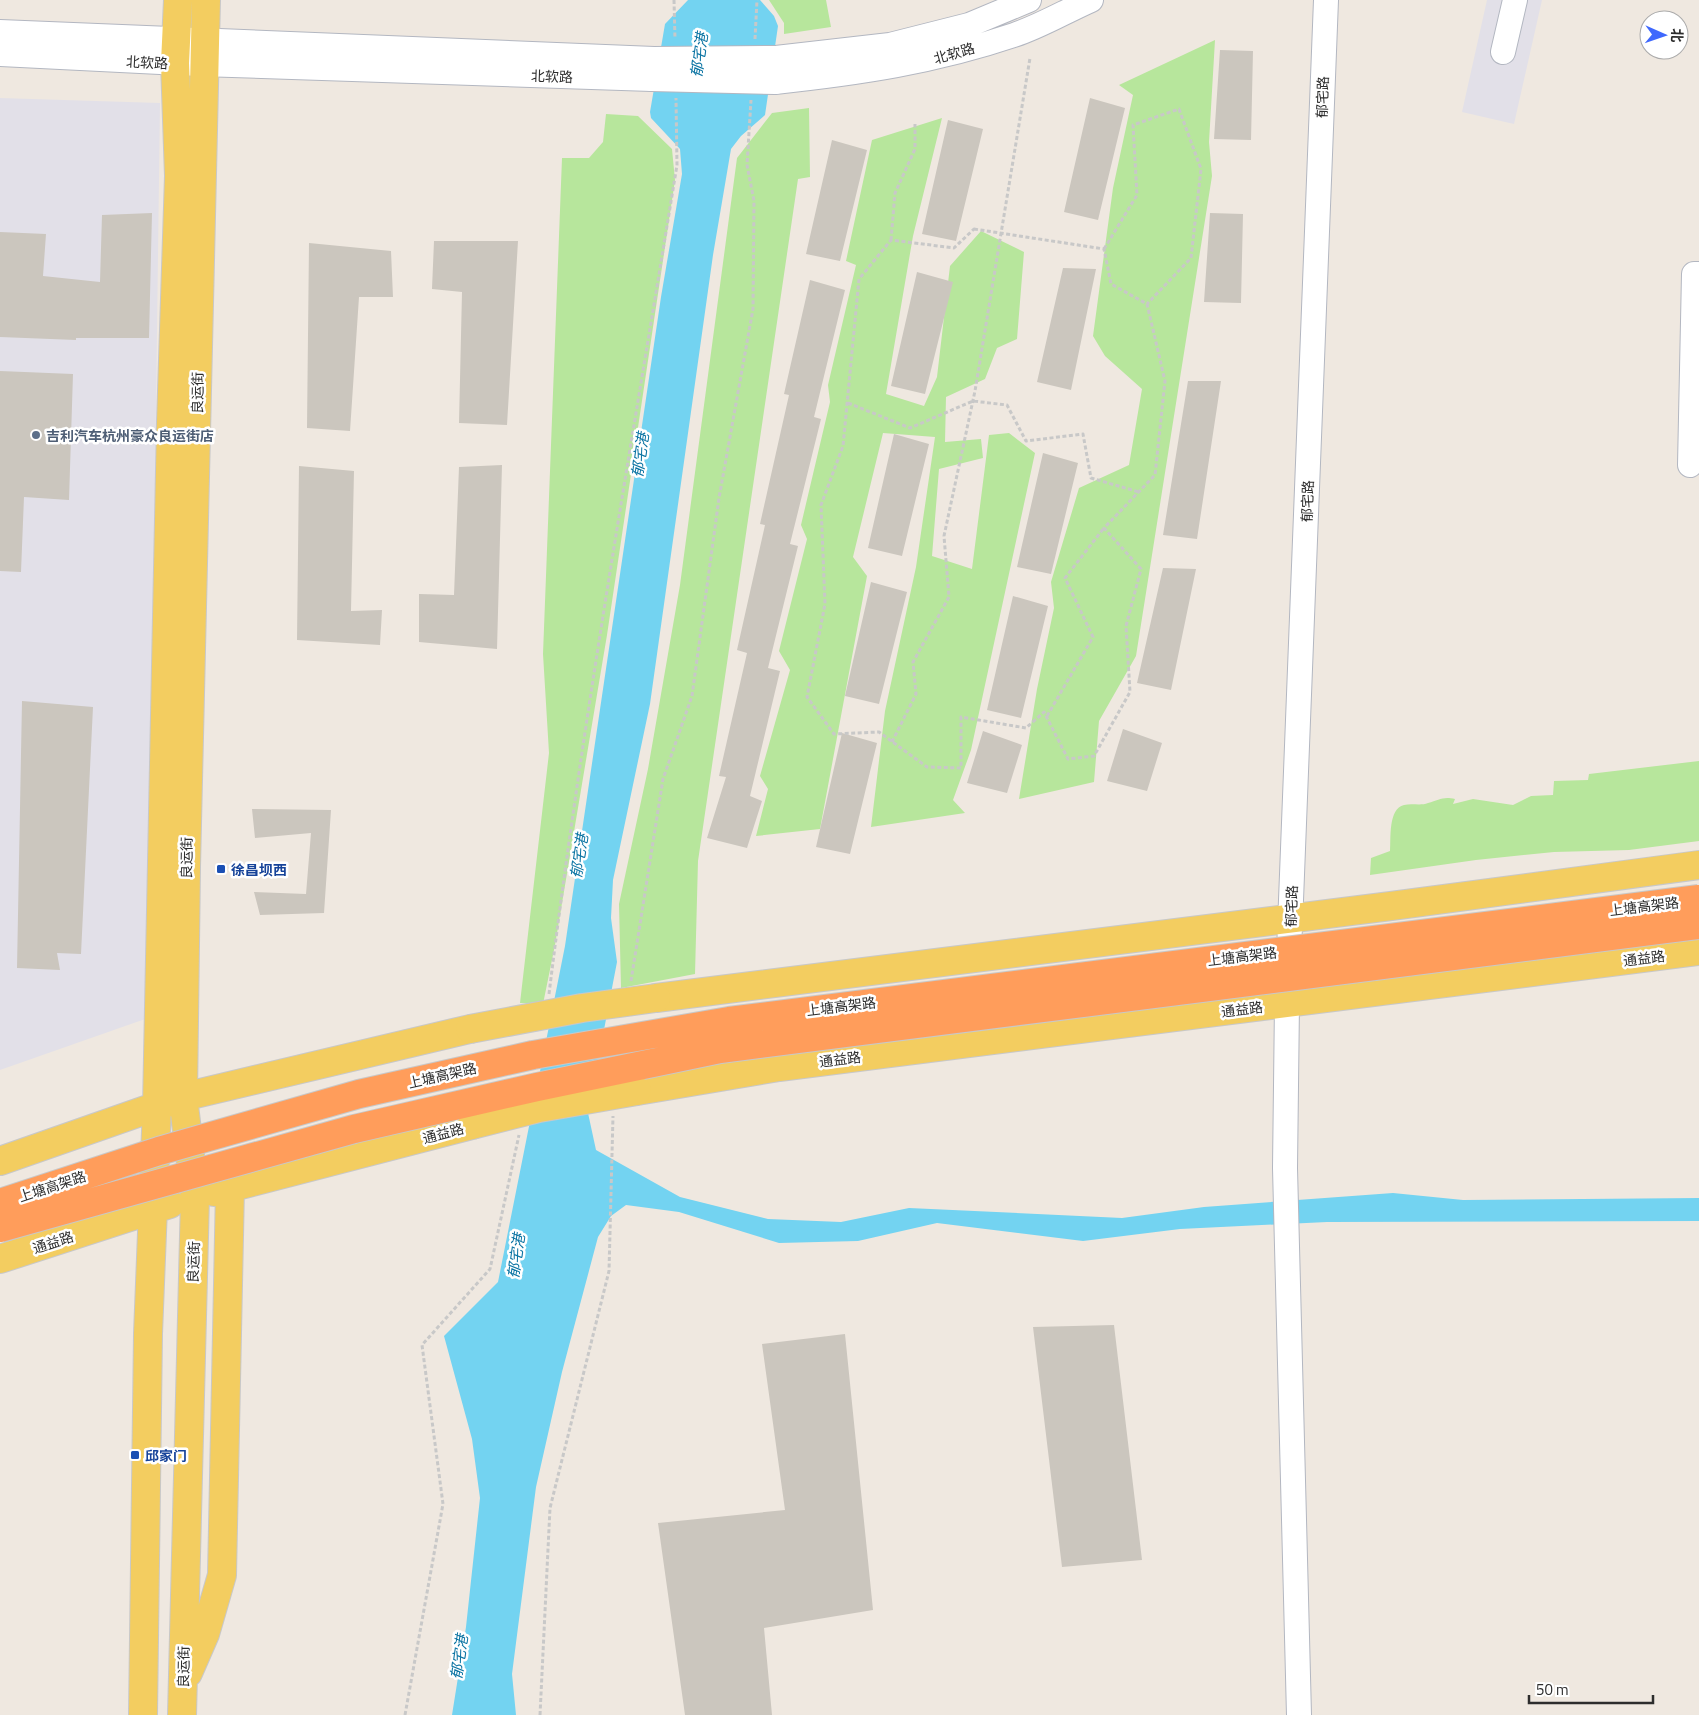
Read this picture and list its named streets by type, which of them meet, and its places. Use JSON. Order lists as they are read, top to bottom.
{
  "streets": {
    "highway": ["上塘高架路"],
    "main road": ["良运街", "通益路"],
    "street": ["北软路", "郁宅路"]
  },
  "crossings": [
    ["北软路", "良运街"],
    ["郁宅路", "通益路"],
    ["良运街", "通益路"]
  ],
  "water": ["郁宅港"],
  "places": {
    "other": ["吉利汽车杭州豪众良运街店"],
    "transit": ["徐昌坝西", "邱家门"]
  },
  "scale_bar": "50 m",
  "north": "right"
}
